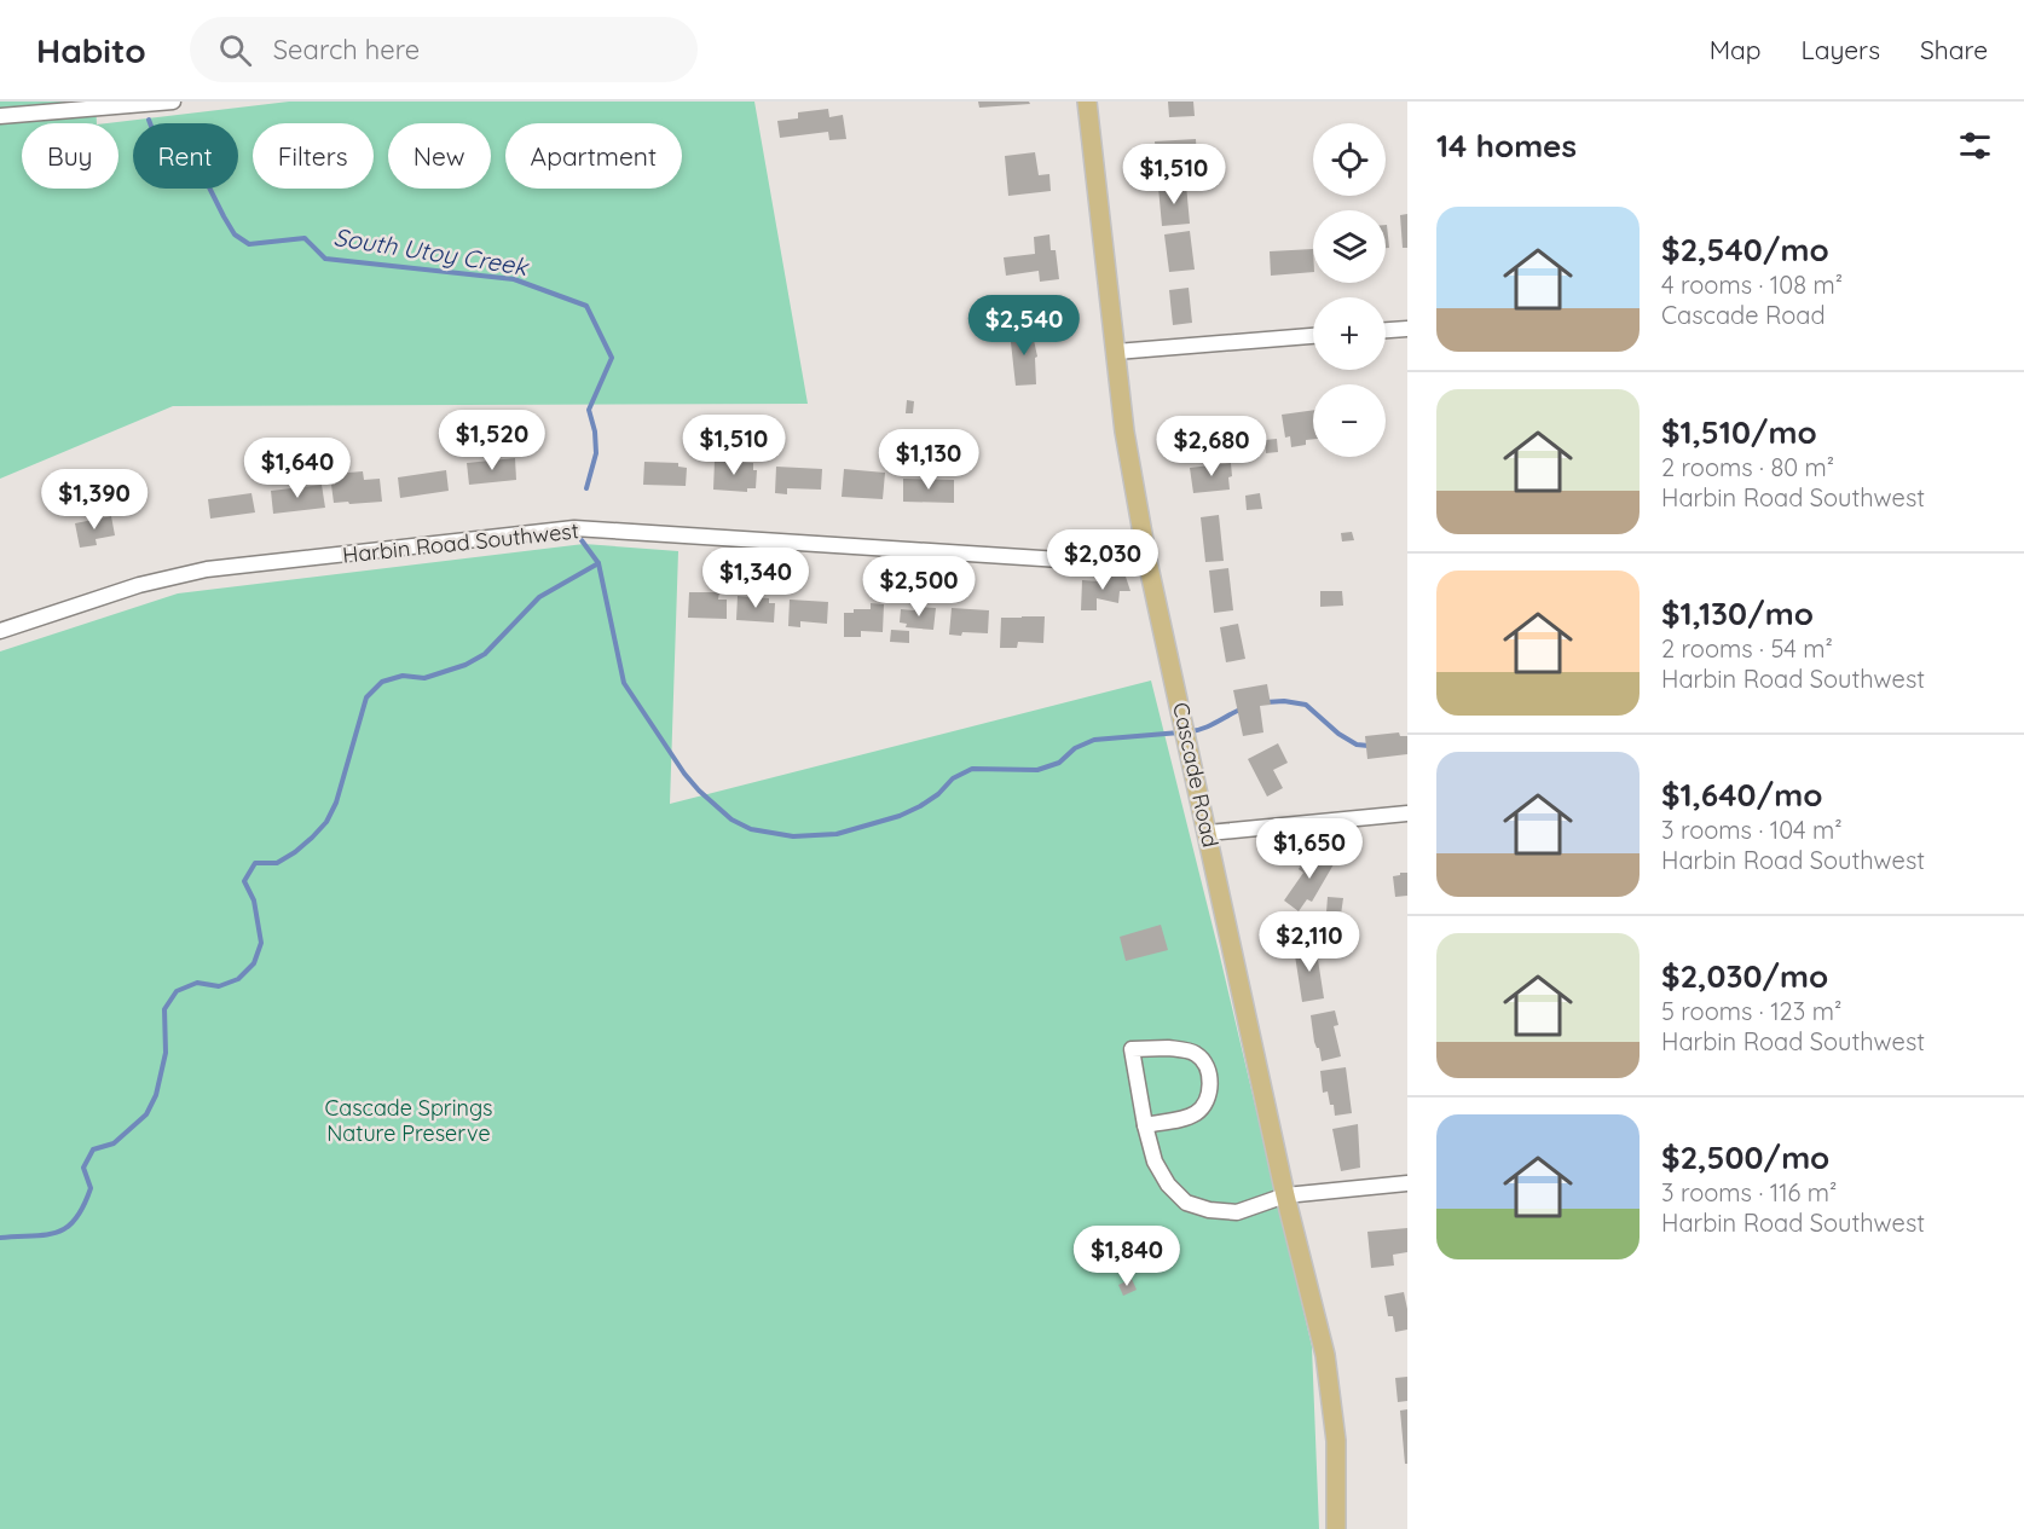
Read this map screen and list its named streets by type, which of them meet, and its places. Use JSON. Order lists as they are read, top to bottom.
{
  "streets": {
    "main road": ["Cascade Road"],
    "street": ["Harbin Road Southwest"]
  },
  "crossings": [
    ["Harbin Road Southwest", "Cascade Road"]
  ],
  "water": ["South Utoy Creek"],
  "parks": ["Cascade Springs Nature Preserve"],
  "page": {
    "header": "Habito",
    "search": "Search here",
    "nav": ["Map", "Layers", "Share"],
    "heading": "14 homes",
    "map_buttons": ["+", "−"],
    "chip": [
      "Buy",
      "Rent",
      "Filters",
      "New",
      "Apartment"
    ],
    "price": [
      "$1,510",
      "$2,540",
      "$1,520",
      "$1,510",
      "$2,680",
      "$1,130",
      "$1,640",
      "$1,390",
      "$2,030",
      "$1,340",
      "$2,500",
      "$1,650",
      "$2,110",
      "$1,840"
    ],
    "list": [
      {
        "name": "$2,540/mo",
        "note": "4 rooms · 108 m² · Cascade Road"
      },
      {
        "name": "$1,510/mo",
        "note": "2 rooms · 80 m² · Harbin Road Southwest"
      },
      {
        "name": "$1,130/mo",
        "note": "2 rooms · 54 m² · Harbin Road Southwest"
      },
      {
        "name": "$1,640/mo",
        "note": "3 rooms · 104 m² · Harbin Road Southwest"
      },
      {
        "name": "$2,030/mo",
        "note": "5 rooms · 123 m² · Harbin Road Southwest"
      },
      {
        "name": "$2,500/mo",
        "note": "3 rooms · 116 m² · Harbin Road Southwest"
      }
    ]
  }
}
